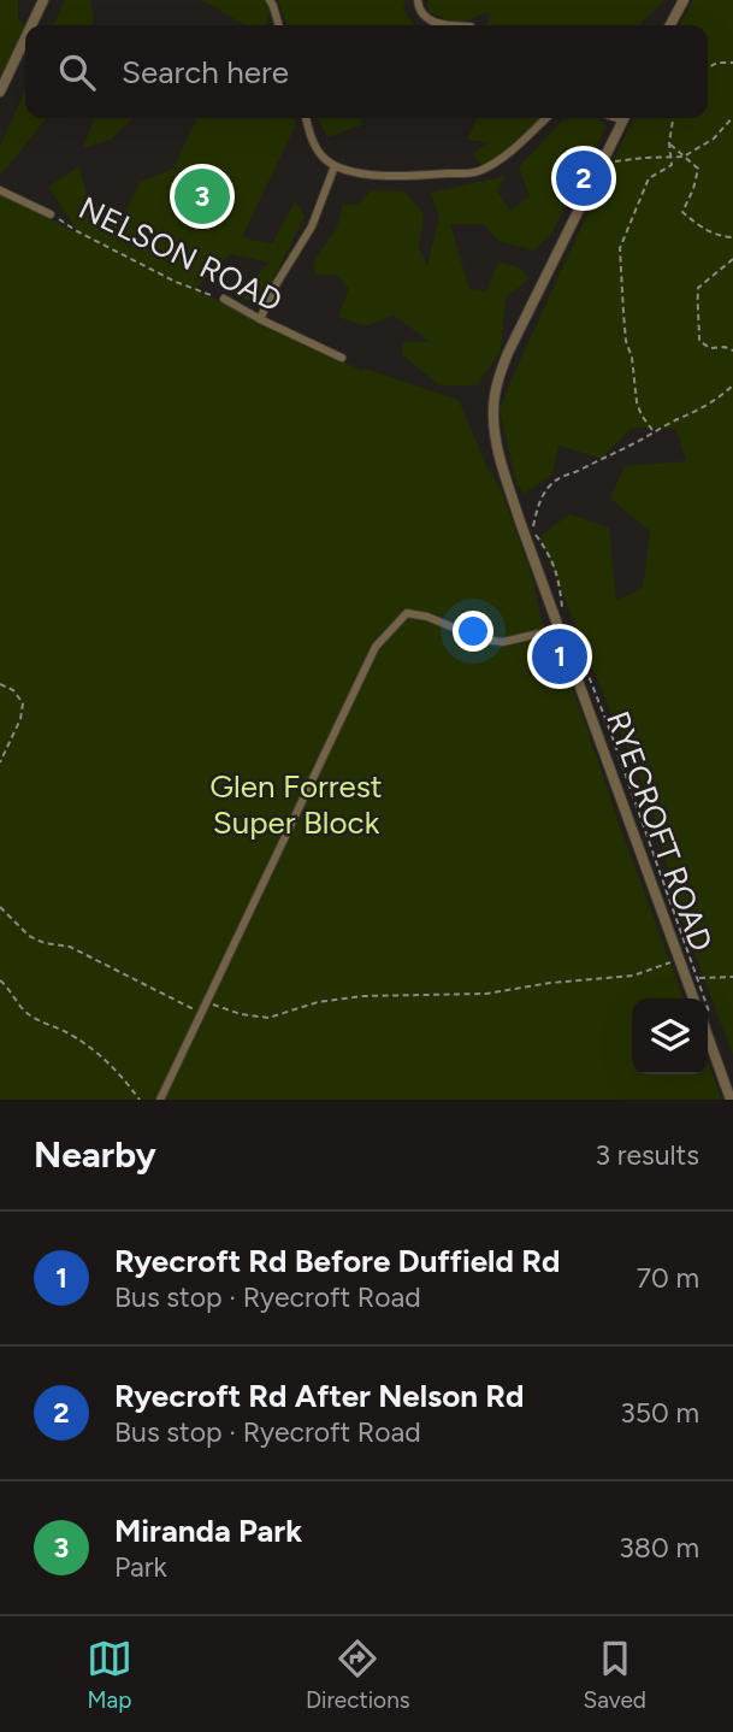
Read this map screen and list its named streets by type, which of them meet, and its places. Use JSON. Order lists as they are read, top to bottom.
{
  "streets": {
    "street": ["NELSON ROAD", "RYECROFT ROAD"]
  },
  "parks": ["Glen Forrest Super Block"],
  "page": {
    "search": "Search here",
    "pins": ["2", "3", "1"],
    "heading": ["Nearby", "3 results"],
    "list": [
      {
        "mark": "1",
        "name": "Ryecroft Rd Before Duffield Rd",
        "note": "Bus stop · Ryecroft Road",
        "value": "70 m"
      },
      {
        "mark": "2",
        "name": "Ryecroft Rd After Nelson Rd",
        "note": "Bus stop · Ryecroft Road",
        "value": "350 m"
      },
      {
        "mark": "3",
        "name": "Miranda Park",
        "note": "Park",
        "value": "380 m"
      }
    ],
    "nav": ["Map", "Directions", "Saved"]
  }
}
